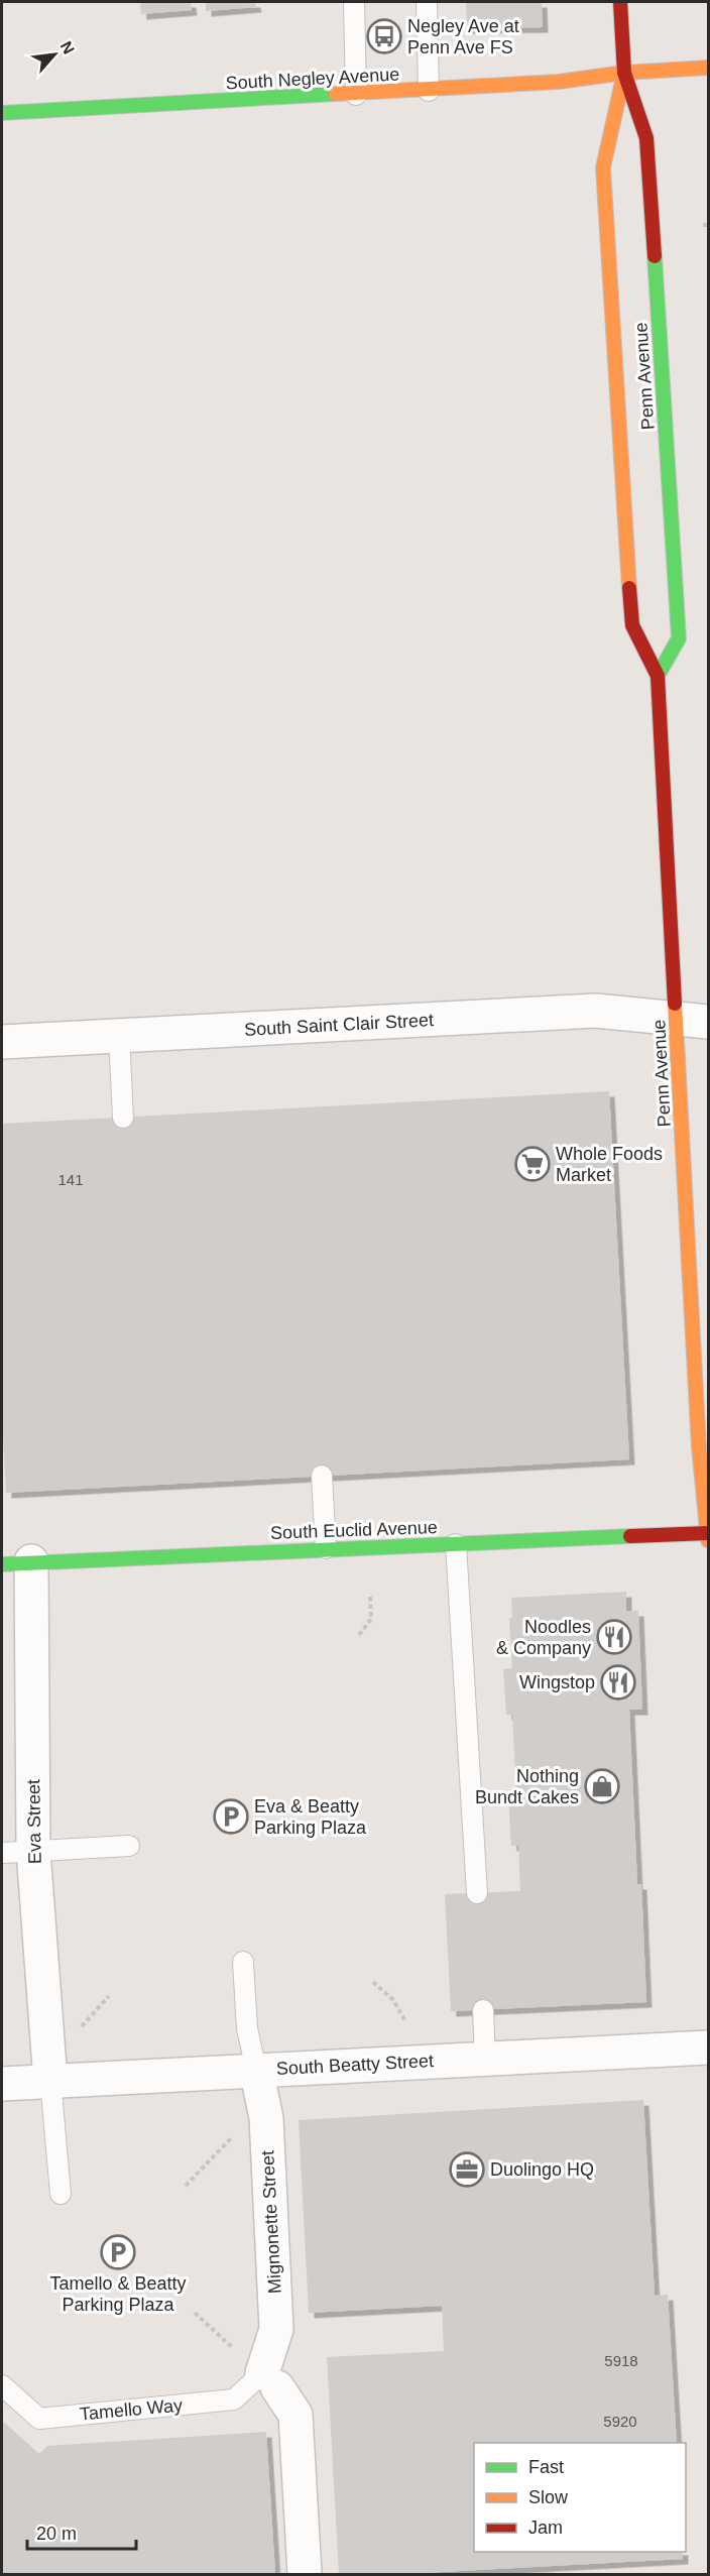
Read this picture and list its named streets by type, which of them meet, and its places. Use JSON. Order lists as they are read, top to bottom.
{
  "streets": {
    "main road": ["South Negley Avenue", "Penn Avenue", "South Euclid Avenue"],
    "street": [
      "South Saint Clair Street",
      "Eva Street",
      "South Beatty Street",
      "Mignonette Street"
    ],
    "lane": ["Tamello Way"]
  },
  "crossings": [
    ["South Negley Avenue", "Penn Avenue"],
    ["Penn Avenue", "South Saint Clair Street"],
    ["Penn Avenue", "South Euclid Avenue"],
    ["South Euclid Avenue", "Eva Street"],
    ["Eva Street", "South Beatty Street"],
    ["South Beatty Street", "Mignonette Street"],
    ["Mignonette Street", "Tamello Way"]
  ],
  "places": {
    "bus stop": ["Negley Ave at Penn Ave FS"],
    "supermarket": ["Whole Foods Market"],
    "restaurant": ["Noodles & Company", "Wingstop"],
    "shop": ["Nothing Bundt Cakes"],
    "parking": ["Eva & Beatty Parking Plaza", "Tamello & Beatty Parking Plaza"],
    "office": ["Duolingo HQ"]
  },
  "house_numbers": ["141", "5918", "5920"],
  "legend": ["Fast", "Slow", "Jam"],
  "scale_bar": "20 m",
  "north": "top right"
}
